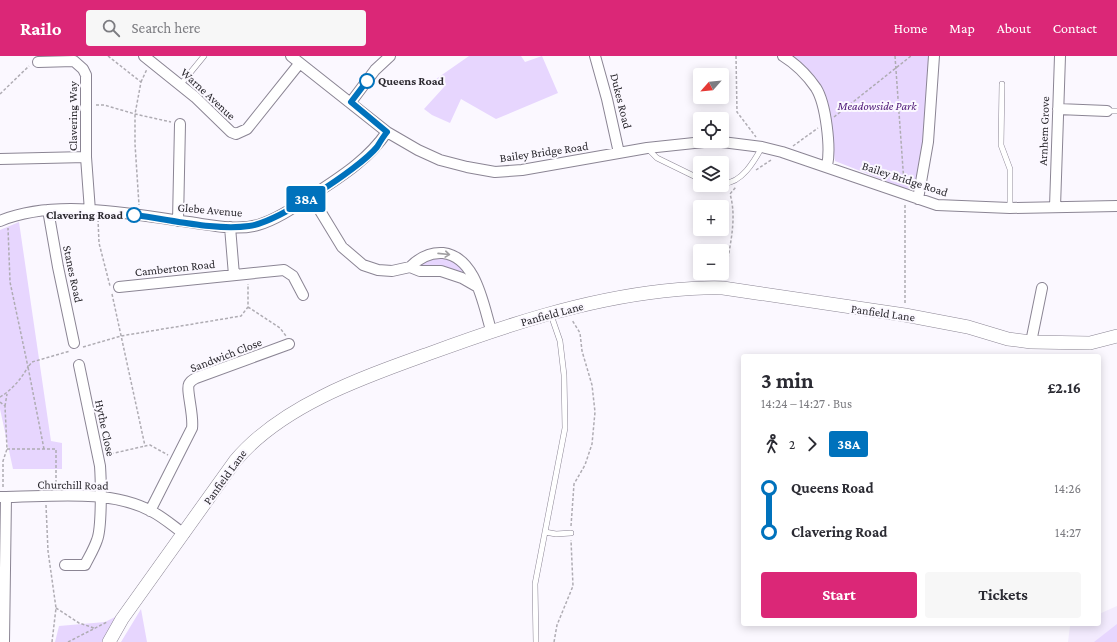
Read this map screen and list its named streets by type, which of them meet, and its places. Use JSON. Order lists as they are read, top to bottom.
{
  "streets": {
    "street": [
      "Warne Avenue",
      "Dukes Road",
      "Clavering Way",
      "Arnhem Grove",
      "Bailey Bridge Road",
      "Glebe Avenue",
      "Camberton Road",
      "Stanes Road",
      "Panfield Lane",
      "Sandwich Close",
      "Hythe Close",
      "Churchill Road"
    ]
  },
  "crossings": [
    ["Warne Avenue", "Bailey Bridge Road"],
    ["Dukes Road", "Bailey Bridge Road"],
    ["Clavering Way", "Glebe Avenue"],
    ["Arnhem Grove", "Bailey Bridge Road"],
    ["Bailey Bridge Road", "Glebe Avenue"],
    ["Glebe Avenue", "Camberton Road"],
    ["Glebe Avenue", "Stanes Road"],
    ["Panfield Lane", "Churchill Road"],
    ["Sandwich Close", "Churchill Road"],
    ["Hythe Close", "Churchill Road"]
  ],
  "parks": ["Meadowside Park"],
  "places": ["Queens Road", "Clavering Road"],
  "lines": ["bus line 38A"],
  "north": "bottom left",
  "page": {
    "header": "Railo",
    "search": "Search here",
    "nav": [
      "Home",
      "Map",
      "About",
      "Contact"
    ],
    "on_map": "38A",
    "map_buttons": ["+", "−"],
    "heading": ["3 min", "14:24 – 14:27 · Bus", "£2.16"],
    "legs": ["2", "38A"],
    "list": [
      {
        "name": "Queens Road",
        "value": "14:26"
      },
      {
        "name": "Clavering Road",
        "value": "14:27"
      }
    ],
    "buttons": ["Start", "Tickets"]
  }
}
